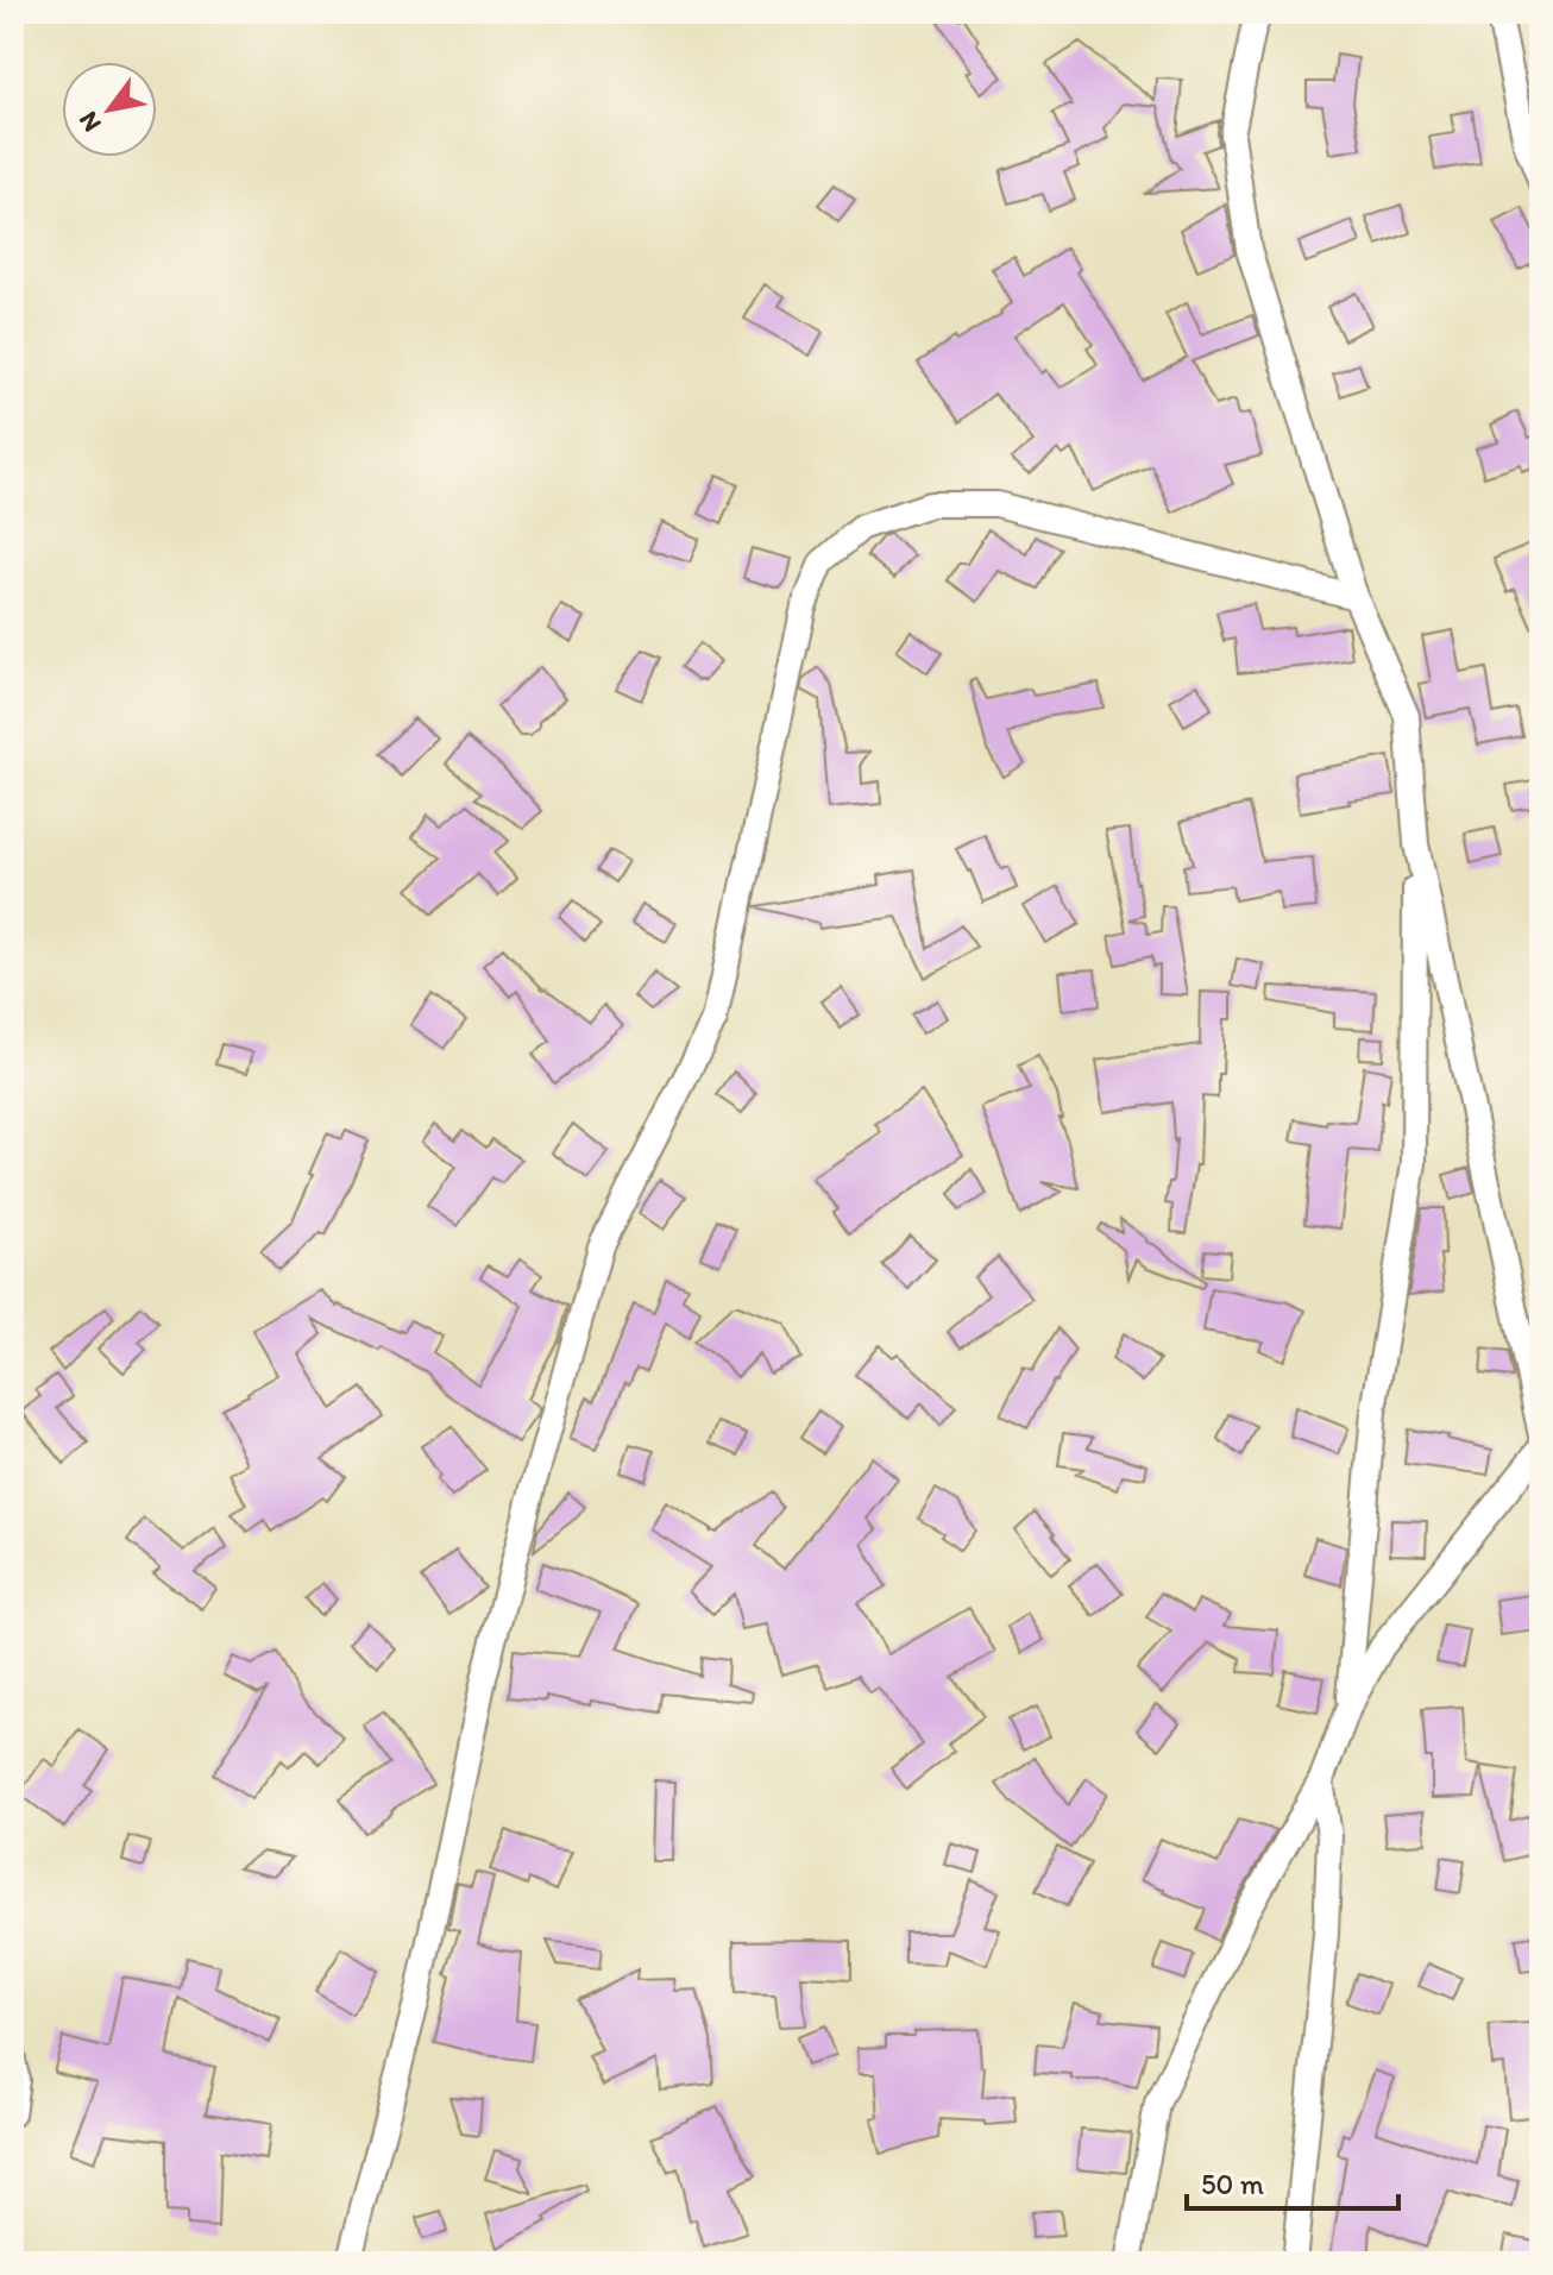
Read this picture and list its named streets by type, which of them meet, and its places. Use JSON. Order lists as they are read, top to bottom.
{
  "scale_bar": "50 m",
  "north": "bottom left"
}
